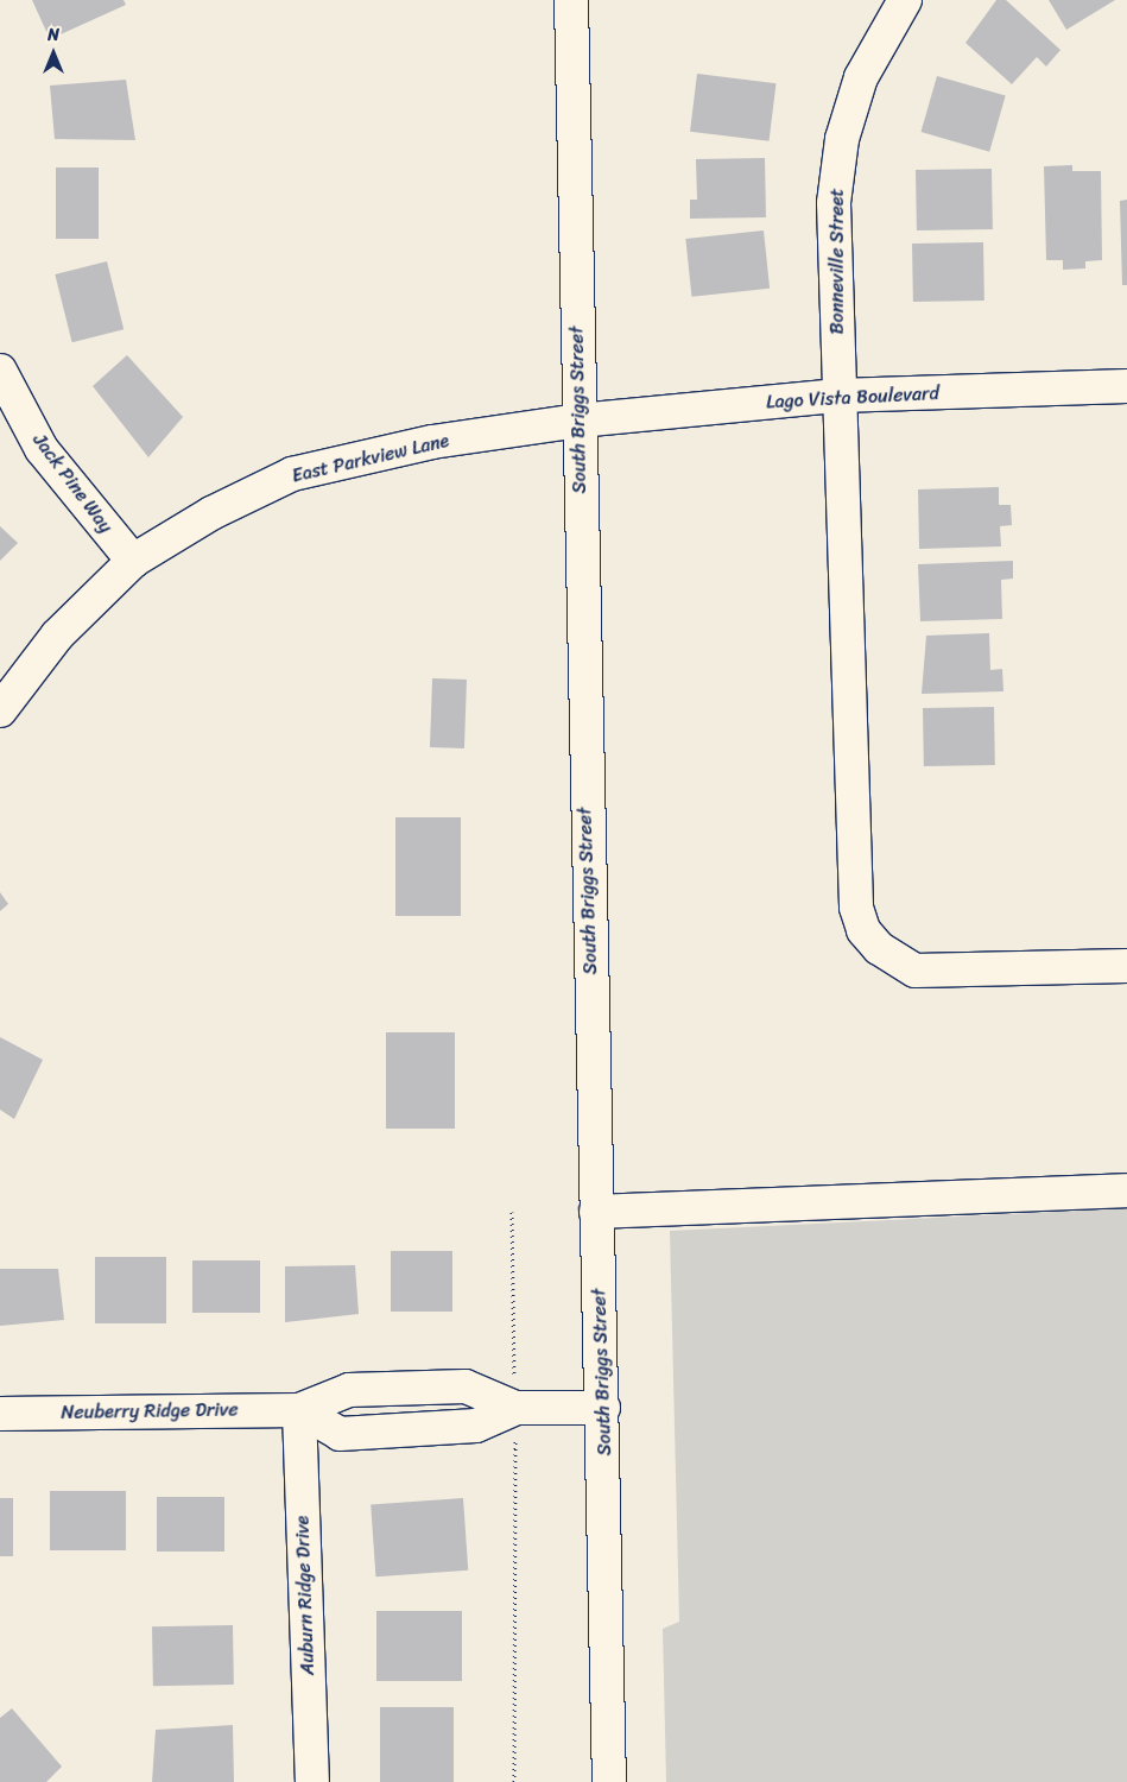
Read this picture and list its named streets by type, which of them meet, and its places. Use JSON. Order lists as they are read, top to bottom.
{
  "streets": {
    "street": [
      "Bonneville Street",
      "Lago Vista Boulevard",
      "South Briggs Street",
      "East Parkview Lane",
      "Jack Pine Way",
      "Neuberry Ridge Drive",
      "Auburn Ridge Drive"
    ]
  },
  "crossings": [
    ["Bonneville Street", "Lago Vista Boulevard"],
    ["Lago Vista Boulevard", "South Briggs Street"],
    ["Lago Vista Boulevard", "East Parkview Lane"],
    ["South Briggs Street", "East Parkview Lane"],
    ["South Briggs Street", "Neuberry Ridge Drive"],
    ["East Parkview Lane", "Jack Pine Way"],
    ["Neuberry Ridge Drive", "Auburn Ridge Drive"]
  ],
  "north": "top"
}
